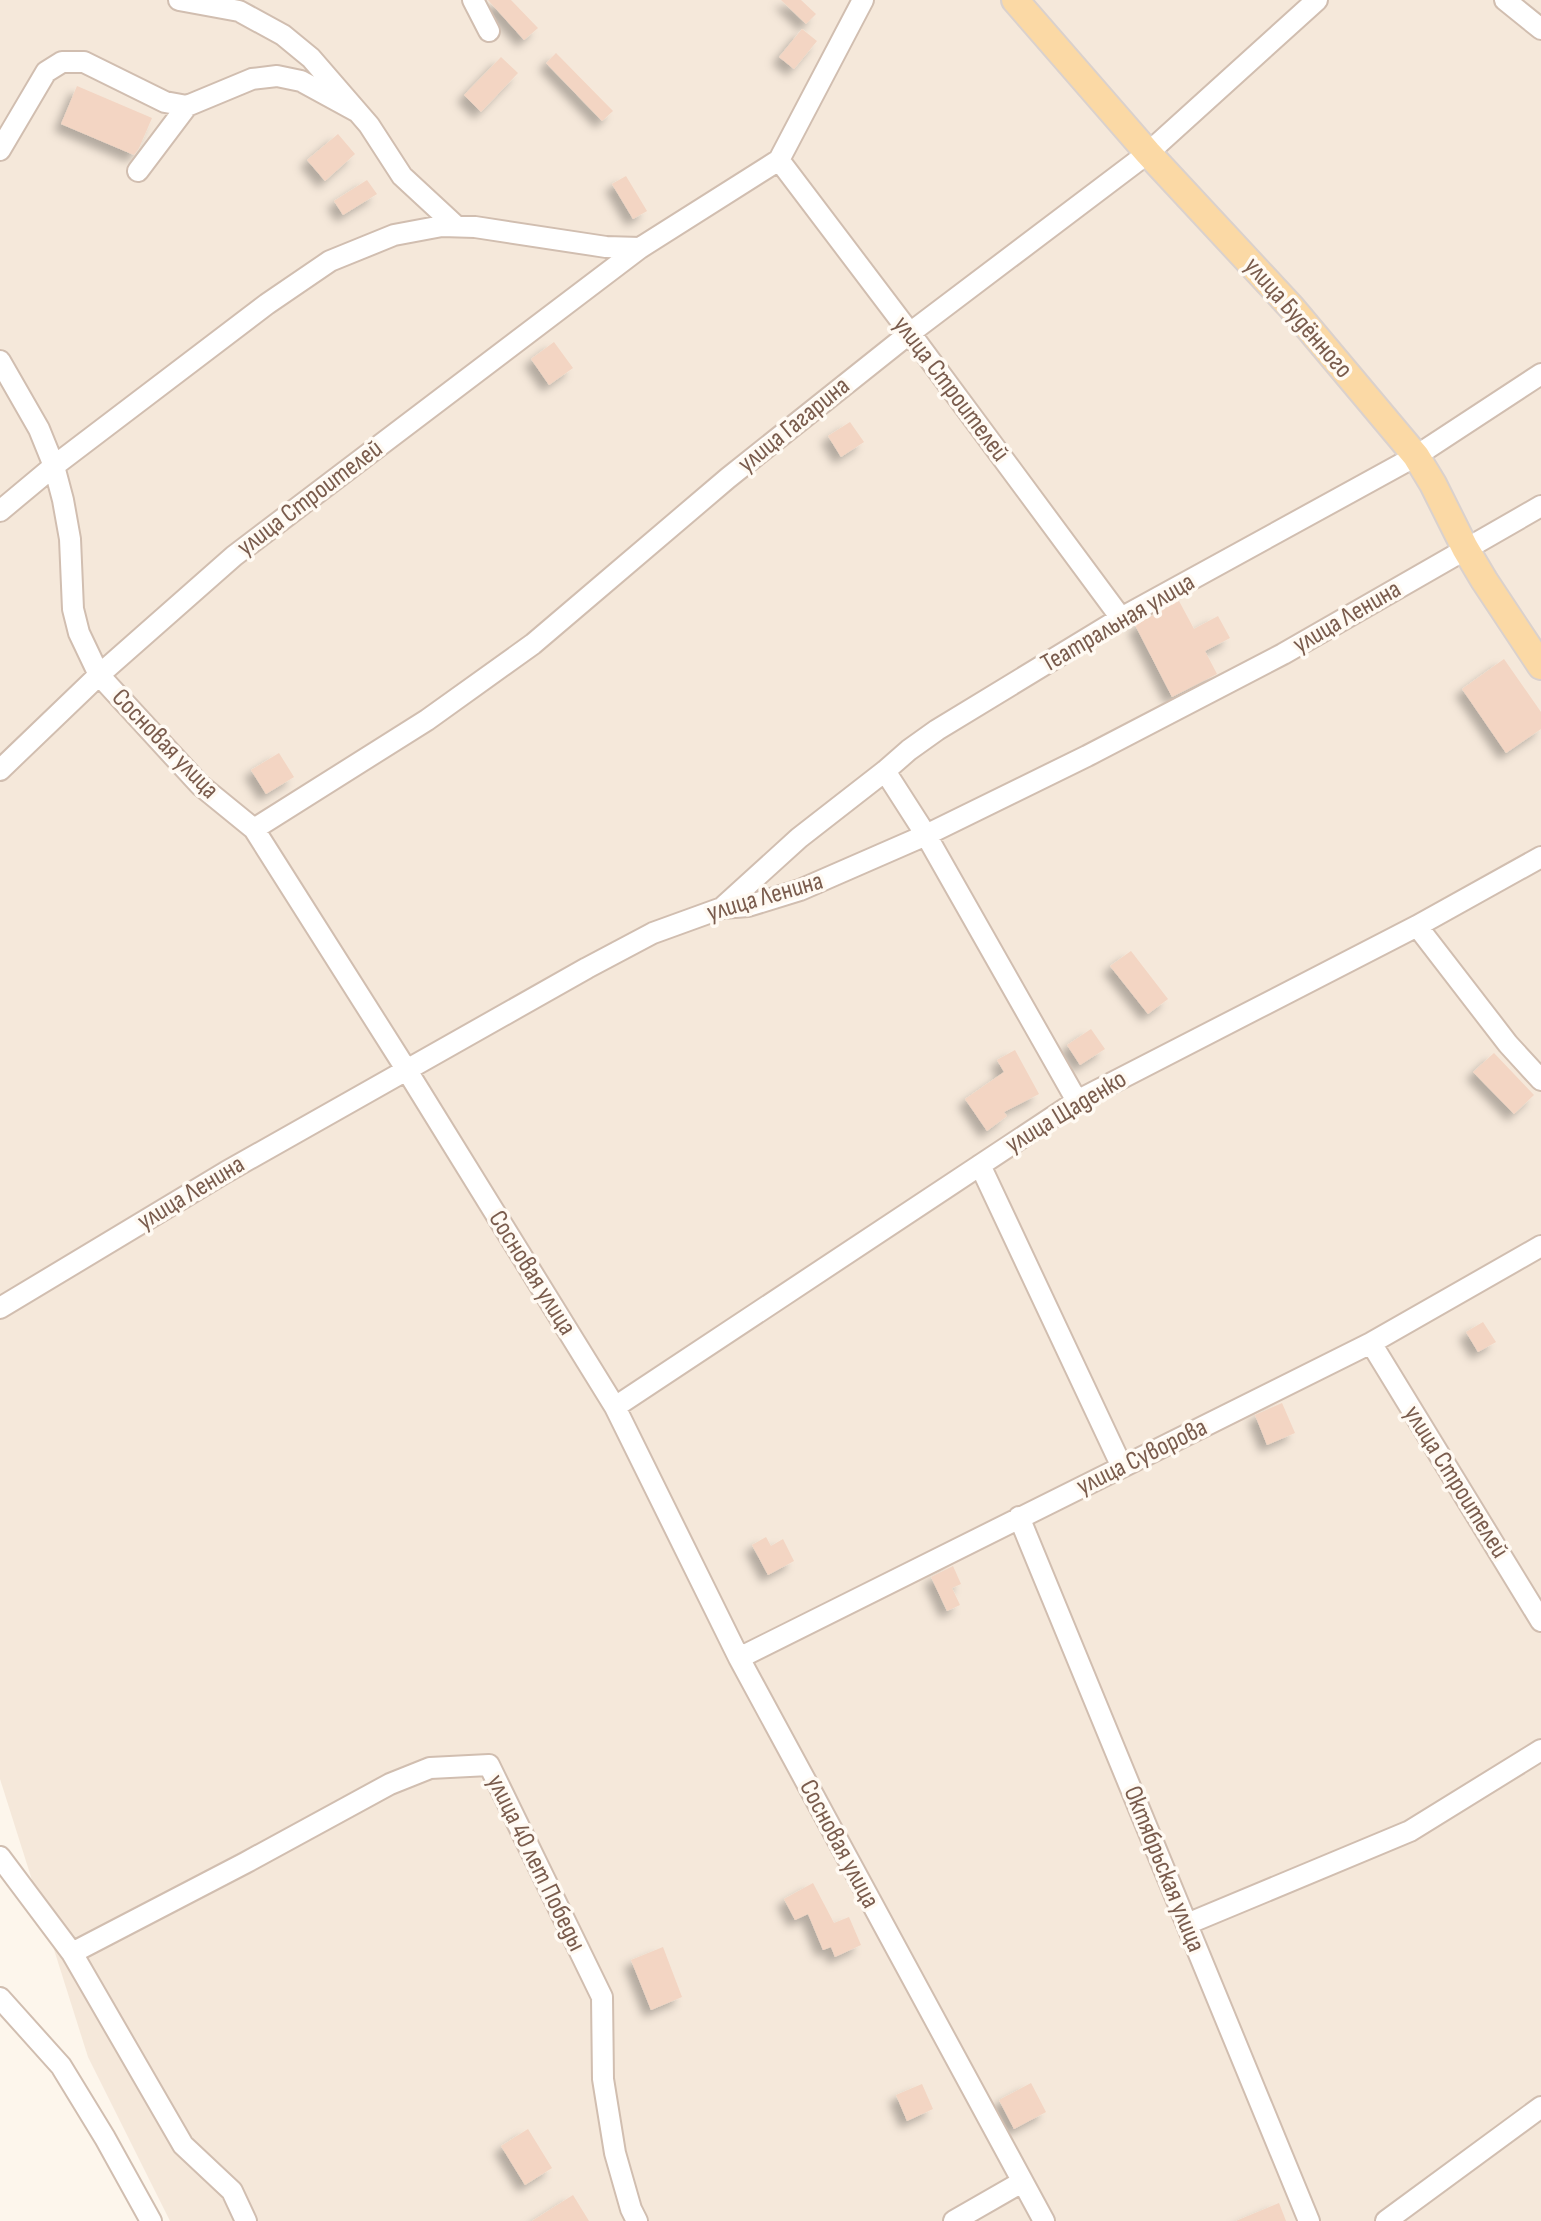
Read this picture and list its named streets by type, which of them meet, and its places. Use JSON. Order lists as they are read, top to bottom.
{
  "streets": {
    "main road": ["улица Будённого"],
    "street": [
      "улица Строителей",
      "улица Гагарина",
      "улица Ленина",
      "Театральная улица",
      "Сосновая улица",
      "улица Щаденко",
      "улица Суворова",
      "улица 40 лет Победы",
      "Октябрьская улица"
    ]
  },
  "crossings": [
    ["улица Будённого", "улица Гагарина"],
    ["улица Будённого", "улица Ленина"],
    ["улица Будённого", "Театральная улица"],
    ["улица Строителей", "улица Гагарина"],
    ["улица Строителей", "Театральная улица"],
    ["улица Строителей", "Сосновая улица"],
    ["улица Строителей", "улица Суворова"],
    ["улица Гагарина", "Сосновая улица"],
    ["улица Ленина", "Театральная улица"],
    ["улица Ленина", "Сосновая улица"],
    ["Сосновая улица", "улица Щаденко"],
    ["Сосновая улица", "улица Суворова"],
    ["улица Суворова", "Октябрьская улица"]
  ]
}
